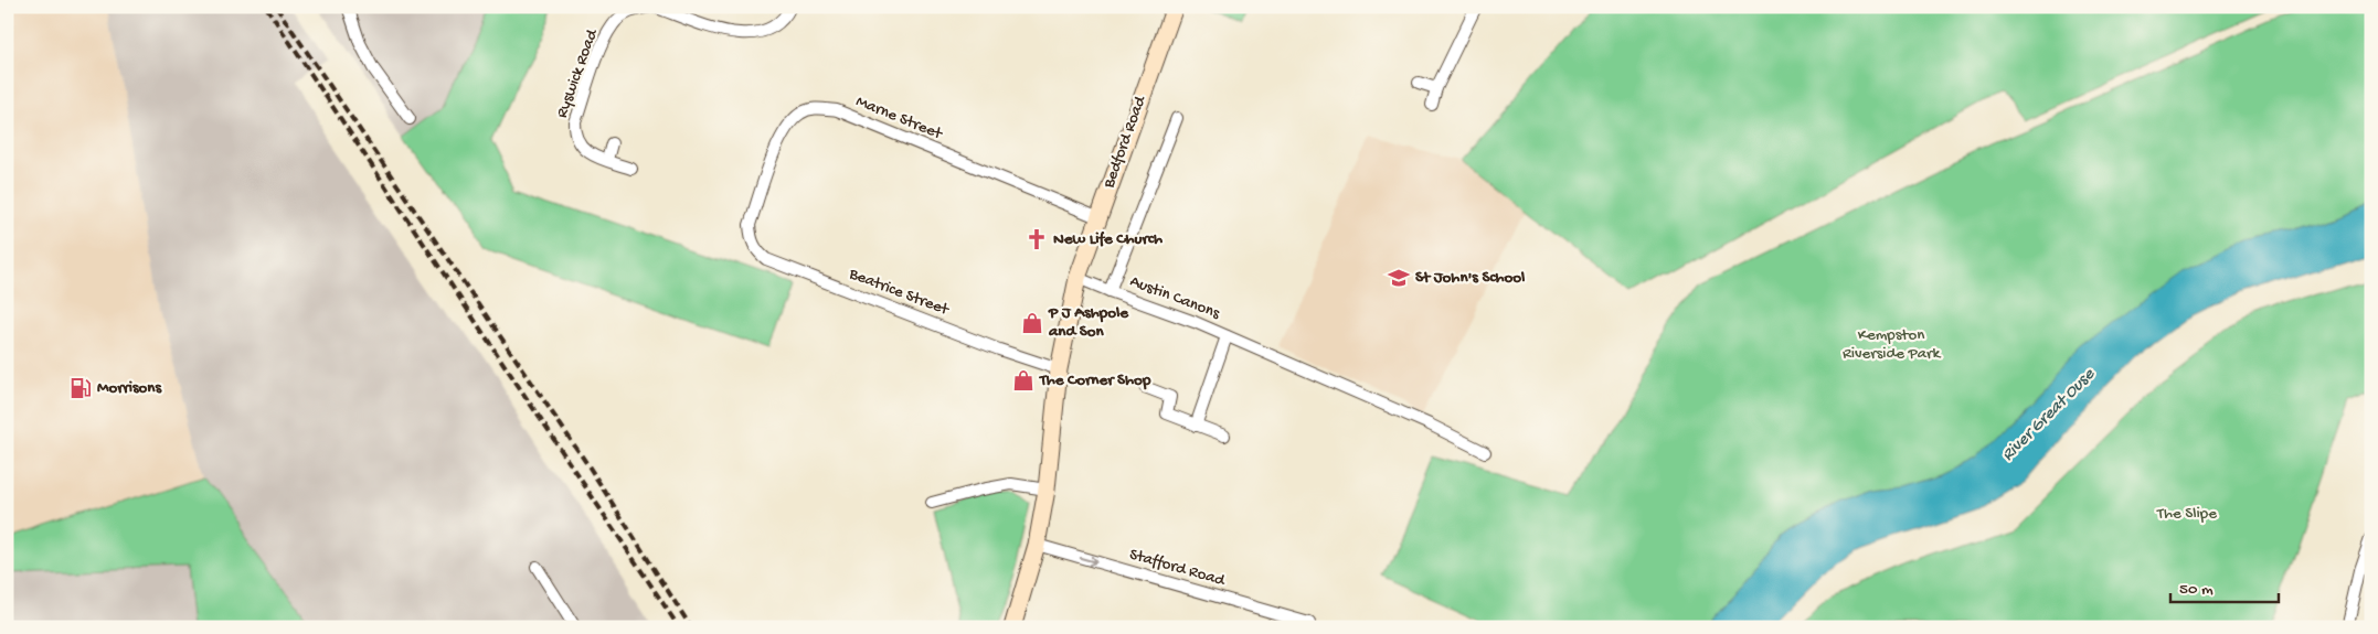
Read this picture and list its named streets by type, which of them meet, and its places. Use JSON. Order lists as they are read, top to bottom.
{
  "streets": {
    "main road": ["Bedford Road"],
    "street": [
      "Ryswick Road",
      "Marne Street",
      "Beatrice Street",
      "Austin Canons",
      "Stafford Road"
    ]
  },
  "crossings": [
    ["Marne Street", "Bedford Road"],
    ["Marne Street", "Beatrice Street"],
    ["Bedford Road", "Beatrice Street"],
    ["Bedford Road", "Stafford Road"]
  ],
  "one_way": ["Stafford Road"],
  "water": ["River Great Ouse"],
  "parks": ["Kempston Riverside Park", "The Slipe"],
  "places": {
    "church": ["New Life Church"],
    "school or university": ["St John's School"],
    "shop": ["P J Ashpole and Son", "The Corner Shop"],
    "fuel station": ["Morrisons"]
  },
  "scale_bar": "50 m"
}
